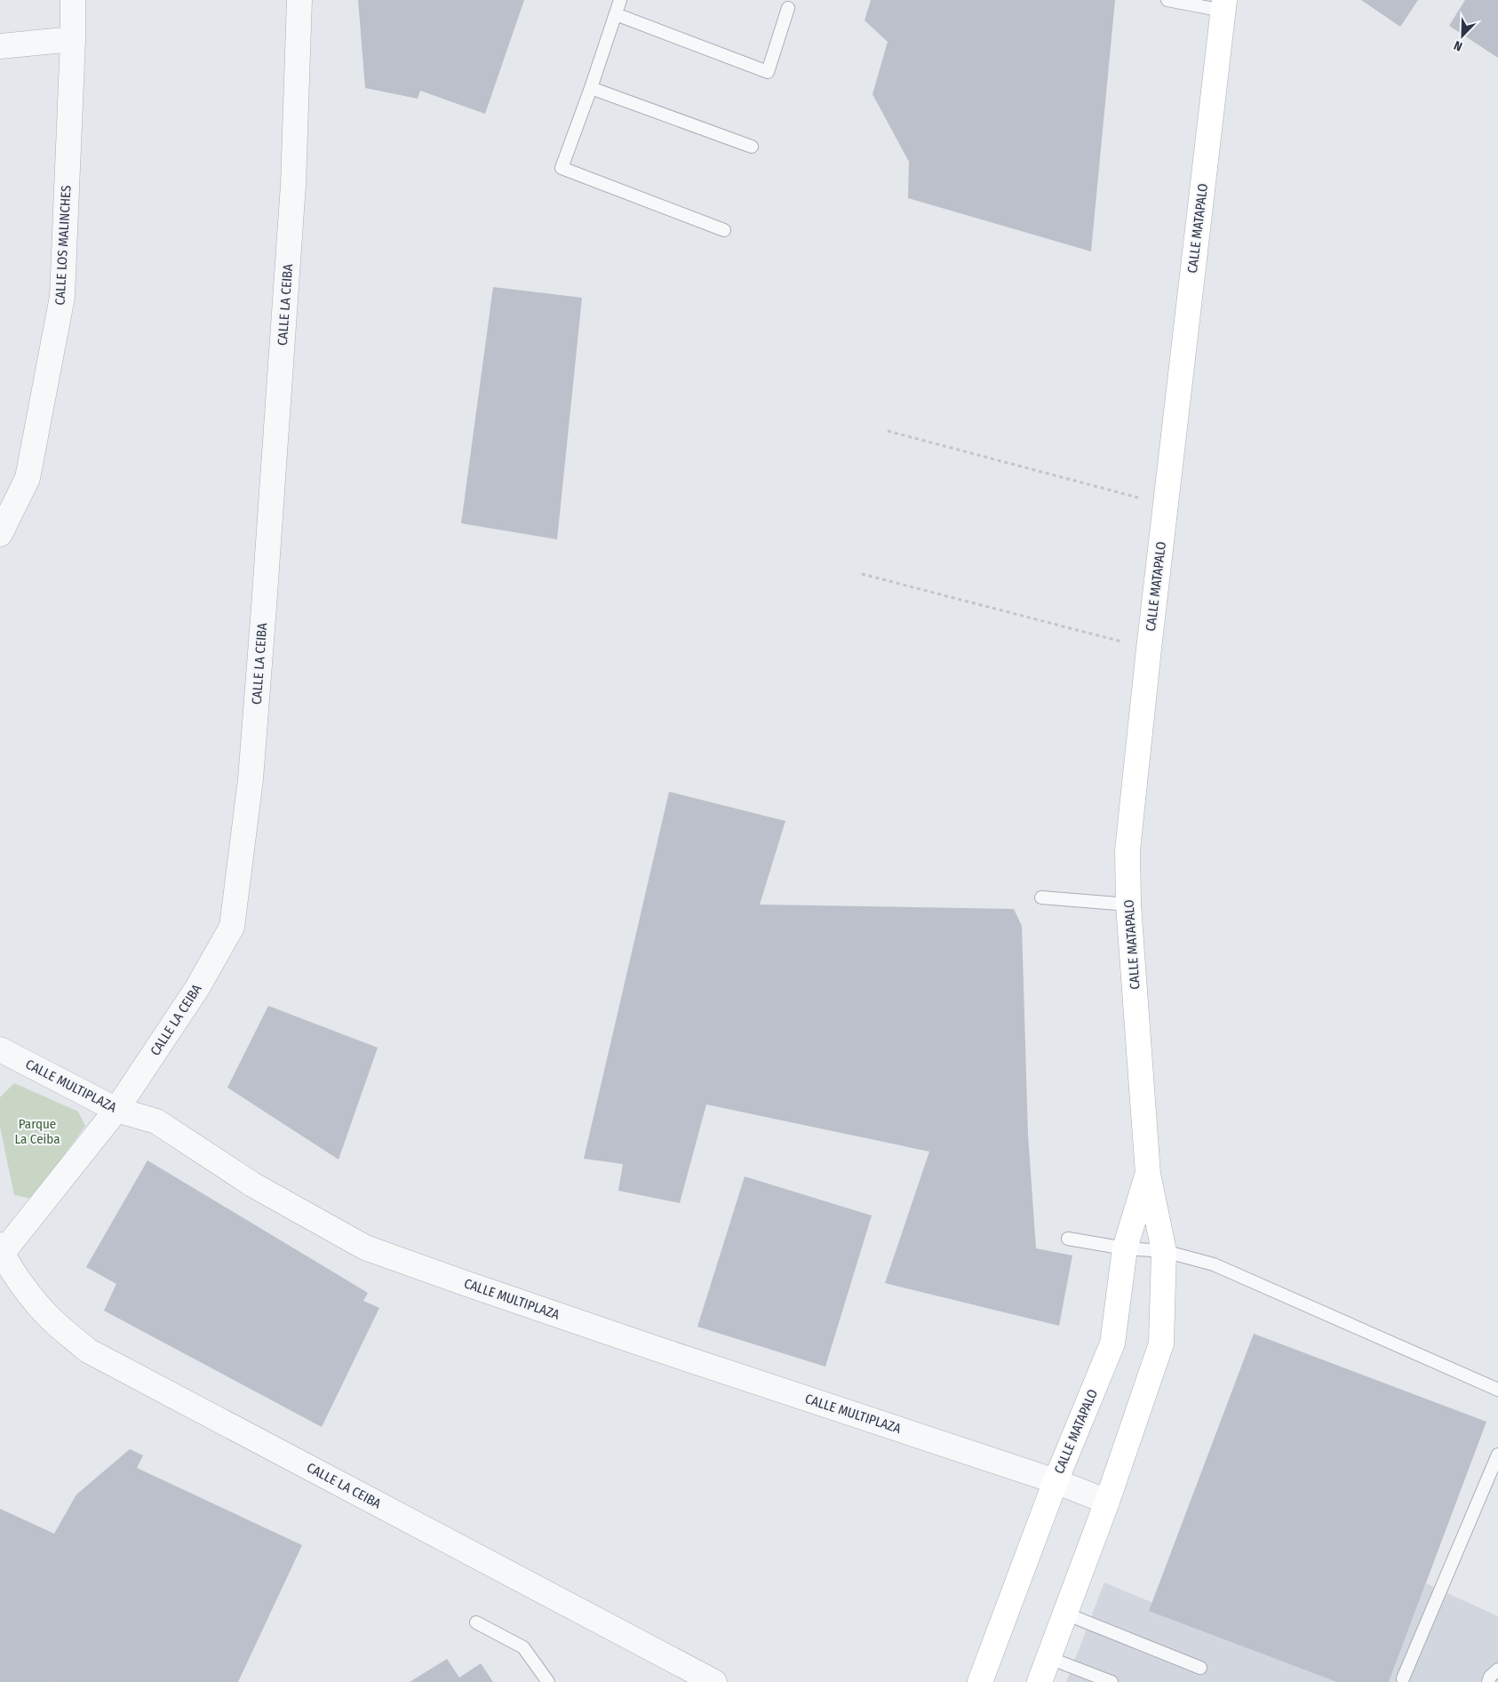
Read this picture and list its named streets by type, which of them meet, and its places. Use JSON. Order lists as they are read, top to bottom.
{
  "streets": {
    "street": [
      "CALLE MATAPALO",
      "CALLE LOS MALINCHES",
      "CALLE LA CEIBA",
      "CALLE MULTIPLAZA"
    ]
  },
  "crossings": [
    ["CALLE MATAPALO", "CALLE MULTIPLAZA"],
    ["CALLE LA CEIBA", "CALLE MULTIPLAZA"]
  ],
  "parks": ["Parque La Ceiba"],
  "north": "bottom left"
}
